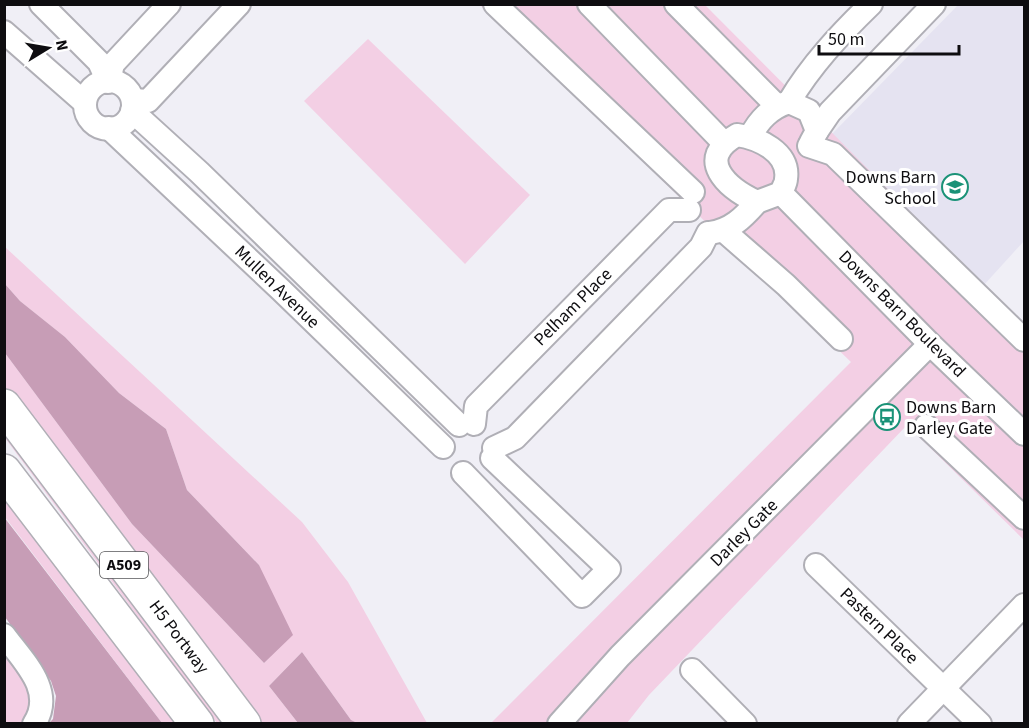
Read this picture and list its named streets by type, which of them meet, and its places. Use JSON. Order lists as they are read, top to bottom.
{
  "streets": {
    "main road": ["A509", "H5 Portway"],
    "street": [
      "Mullen Avenue",
      "Pelham Place",
      "Downs Barn Boulevard",
      "Darley Gate",
      "Pastern Place"
    ]
  },
  "crossings": [
    ["Mullen Avenue", "Pelham Place"],
    ["Downs Barn Boulevard", "Darley Gate"]
  ],
  "places": {
    "school or university": ["Downs Barn School"],
    "bus stop": ["Downs Barn Darley Gate"]
  },
  "scale_bar": "50 m",
  "north": "right"
}
